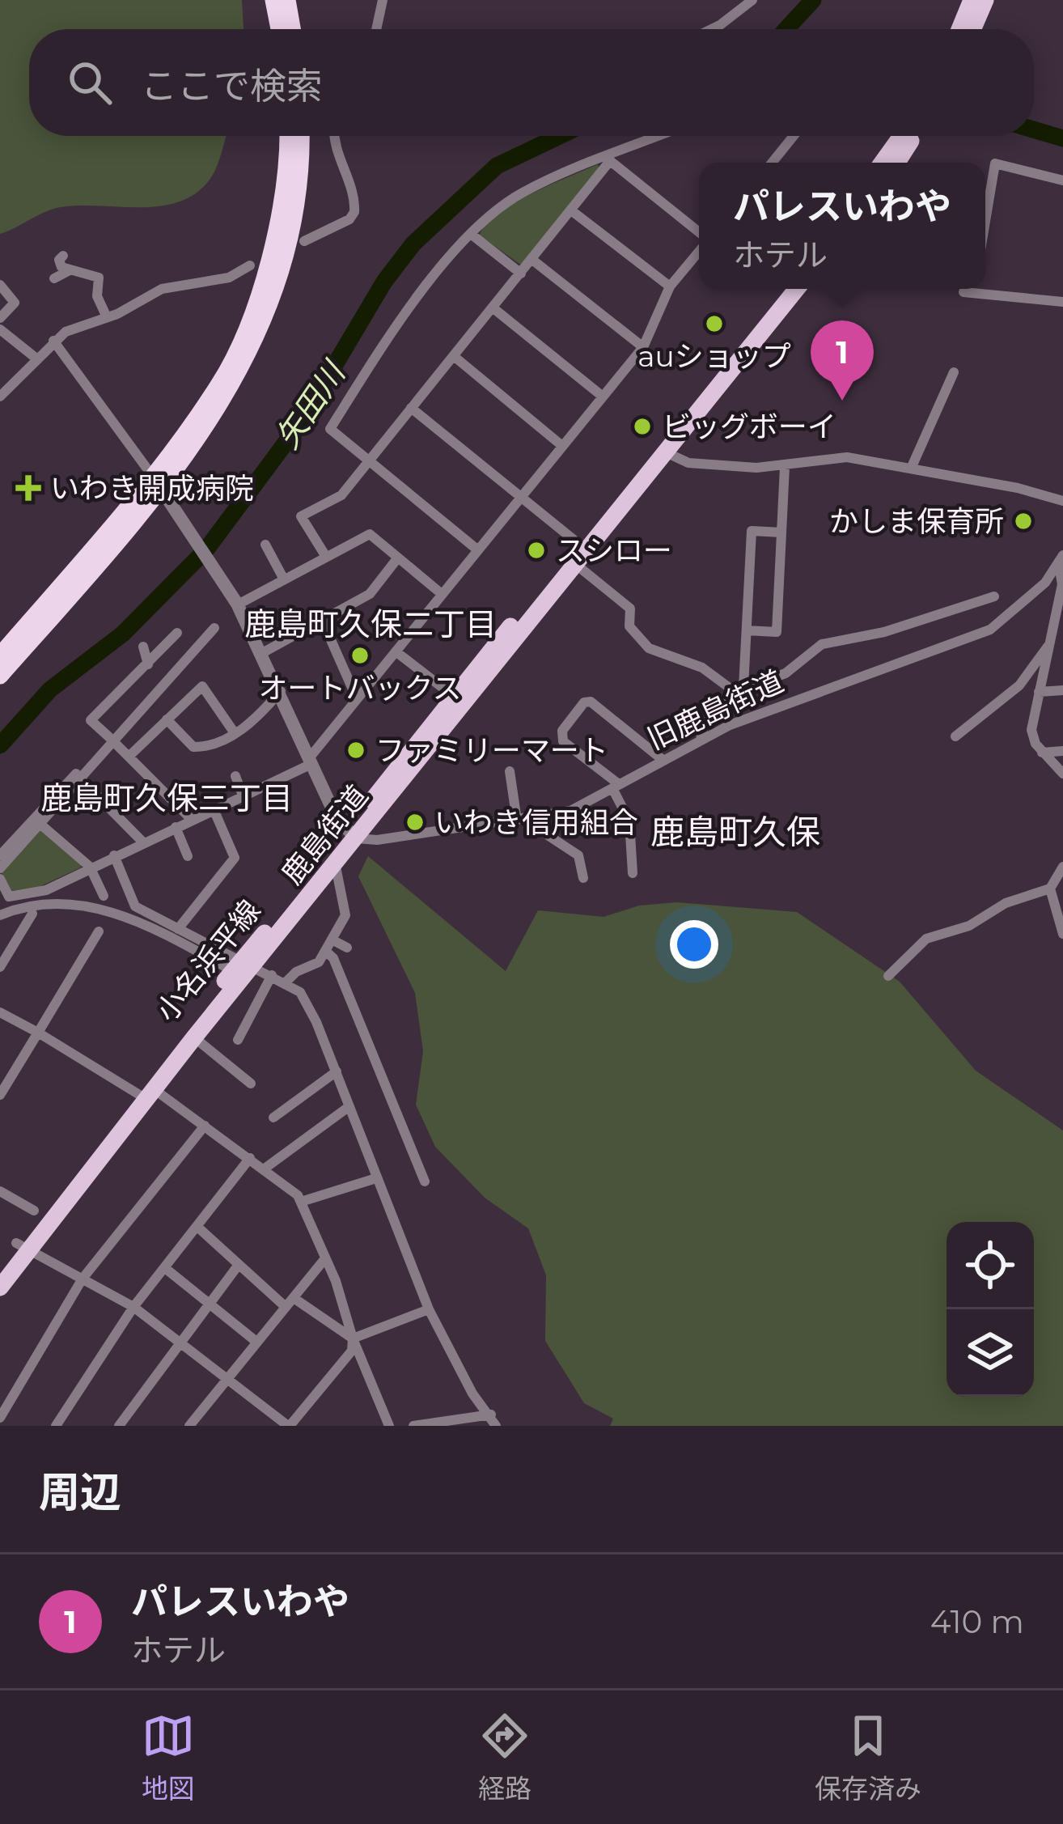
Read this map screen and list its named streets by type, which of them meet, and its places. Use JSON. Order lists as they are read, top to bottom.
{
  "streets": {
    "main road": ["鹿島街道", "小名浜平線"],
    "street": ["旧鹿島街道"]
  },
  "crossings": [
    ["旧鹿島街道", "鹿島街道"],
    ["旧鹿島街道", "小名浜平線"],
    ["鹿島街道", "小名浜平線"]
  ],
  "districts": ["鹿島町久保二丁目", "鹿島町久保三丁目", "鹿島町久保"],
  "water": ["矢田川"],
  "places": {
    "other": [
      "auショップ",
      "ビッグボーイ",
      "かしま保育所",
      "スシロー",
      "オートバックス",
      "ファミリーマート",
      "いわき信用組合"
    ],
    "health": ["いわき開成病院"]
  },
  "page": {
    "search": "ここで検索",
    "popup": ["パレスいわや", "ホテル"],
    "pins": "1",
    "heading": "周辺",
    "list": [
      {
        "mark": "1",
        "name": "パレスいわや",
        "note": "ホテル",
        "value": "410 m"
      }
    ],
    "nav": ["地図", "経路", "保存済み"]
  }
}
